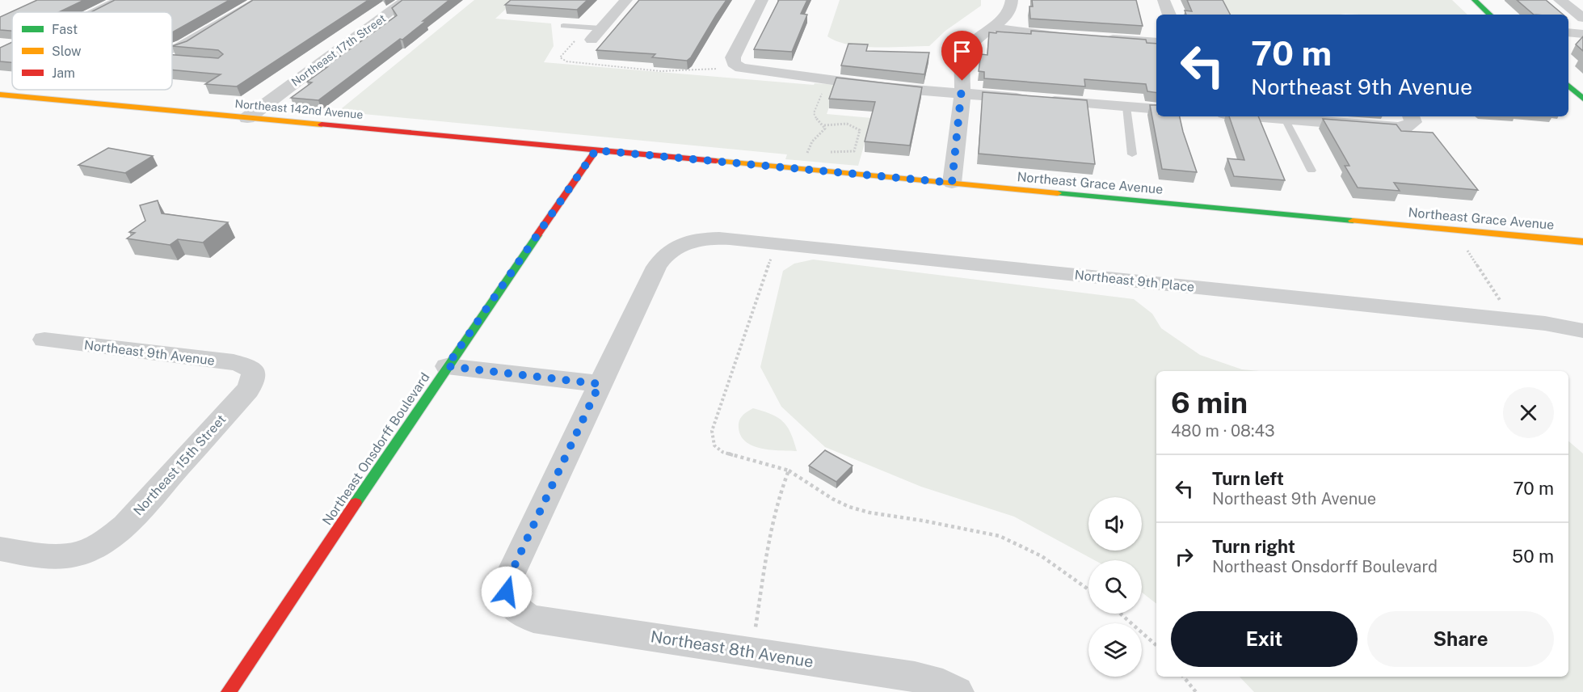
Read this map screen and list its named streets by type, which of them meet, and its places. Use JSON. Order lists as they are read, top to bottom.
{
  "streets": {
    "main road": ["Northeast 142nd Avenue", "Northeast Grace Avenue", "Northeast Onsdorff Boulevard"],
    "street": [
      "Northeast 17th Street",
      "Northeast 9th Place",
      "Northeast 9th Avenue",
      "Northeast 15th Street",
      "Northeast 8th Avenue"
    ]
  },
  "crossings": [
    ["Northeast 17th Street", "Northeast 142nd Avenue"],
    ["Northeast 142nd Avenue", "Northeast Grace Avenue"],
    ["Northeast 142nd Avenue", "Northeast Onsdorff Boulevard"],
    ["Northeast Grace Avenue", "Northeast Onsdorff Boulevard"],
    ["Northeast 9th Place", "Northeast 8th Avenue"],
    ["Northeast 9th Avenue", "Northeast 15th Street"]
  ],
  "legend": ["Fast", "Slow", "Jam"],
  "page": {
    "turn": ["70 m", "Northeast 9th Avenue"],
    "heading": ["6 min", "480 m · 08:43"],
    "list": [
      {
        "name": "Turn left",
        "note": "Northeast 9th Avenue",
        "value": "70 m"
      },
      {
        "name": "Turn right",
        "note": "Northeast Onsdorff Boulevard",
        "value": "50 m"
      }
    ],
    "buttons": ["Exit", "Share"]
  }
}
